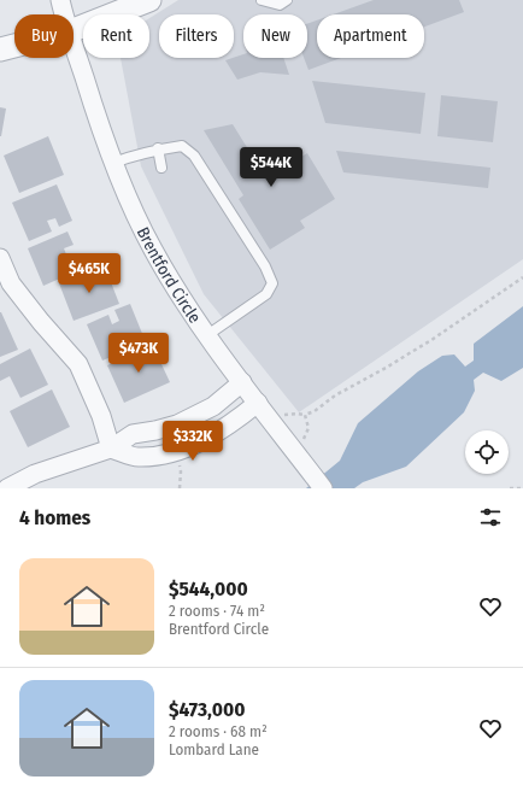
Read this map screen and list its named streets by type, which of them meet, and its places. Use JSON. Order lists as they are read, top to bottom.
{
  "streets": {
    "street": ["Brentford Circle"]
  },
  "page": {
    "chip": [
      "Buy",
      "Rent",
      "Filters",
      "New",
      "Apartment"
    ],
    "price": [
      "$544K",
      "$465K",
      "$473K",
      "$332K"
    ],
    "heading": "4 homes",
    "list": [
      {
        "name": "$544,000",
        "note": "2 rooms · 74 m² · Brentford Circle"
      },
      {
        "name": "$473,000",
        "note": "2 rooms · 68 m² · Lombard Lane"
      }
    ]
  }
}
